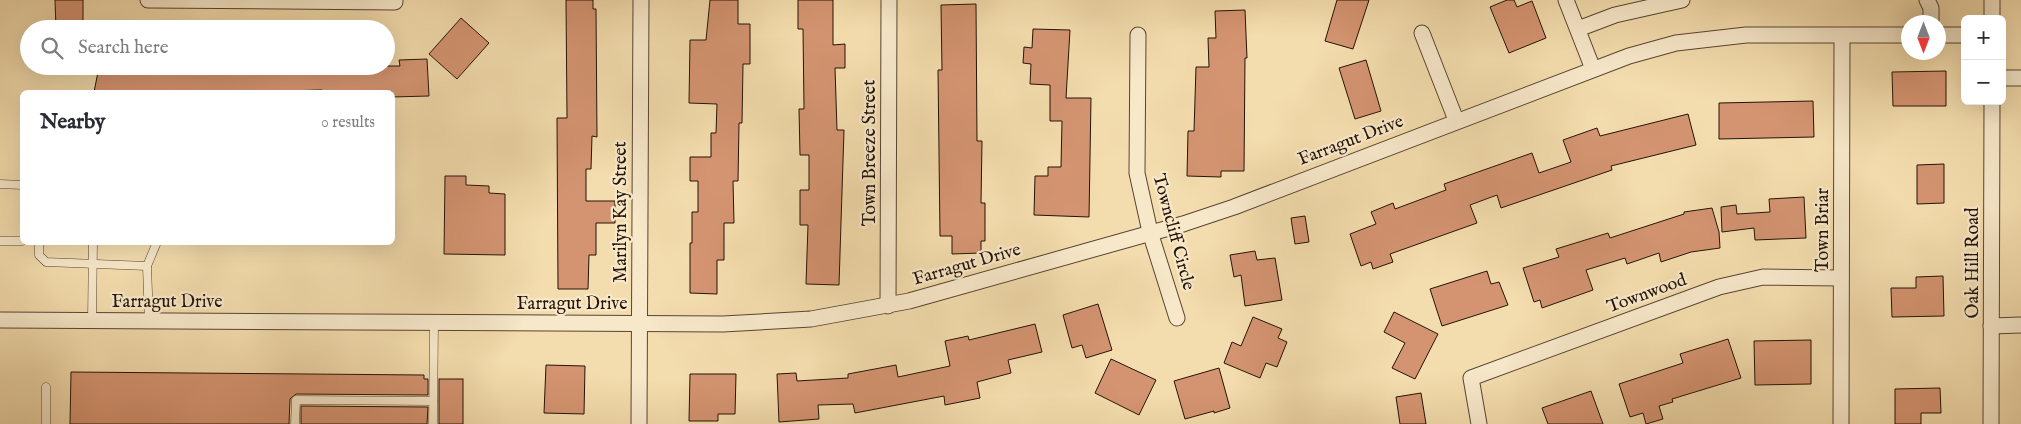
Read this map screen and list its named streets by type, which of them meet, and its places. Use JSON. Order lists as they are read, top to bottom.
{
  "streets": {
    "street": [
      "Farragut Drive",
      "Town Breeze Street",
      "Marilyn Kay Street",
      "Town Briar",
      "Towncliff Circle",
      "Oak Hill Road",
      "Townwood"
    ]
  },
  "crossings": [
    ["Farragut Drive", "Town Breeze Street"],
    ["Farragut Drive", "Marilyn Kay Street"],
    ["Farragut Drive", "Town Briar"],
    ["Farragut Drive", "Towncliff Circle"],
    ["Town Briar", "Townwood"]
  ],
  "north": "bottom",
  "page": {
    "map_buttons": ["+", "−"],
    "search": "Search here",
    "heading": ["Nearby", "0 results"]
  }
}
